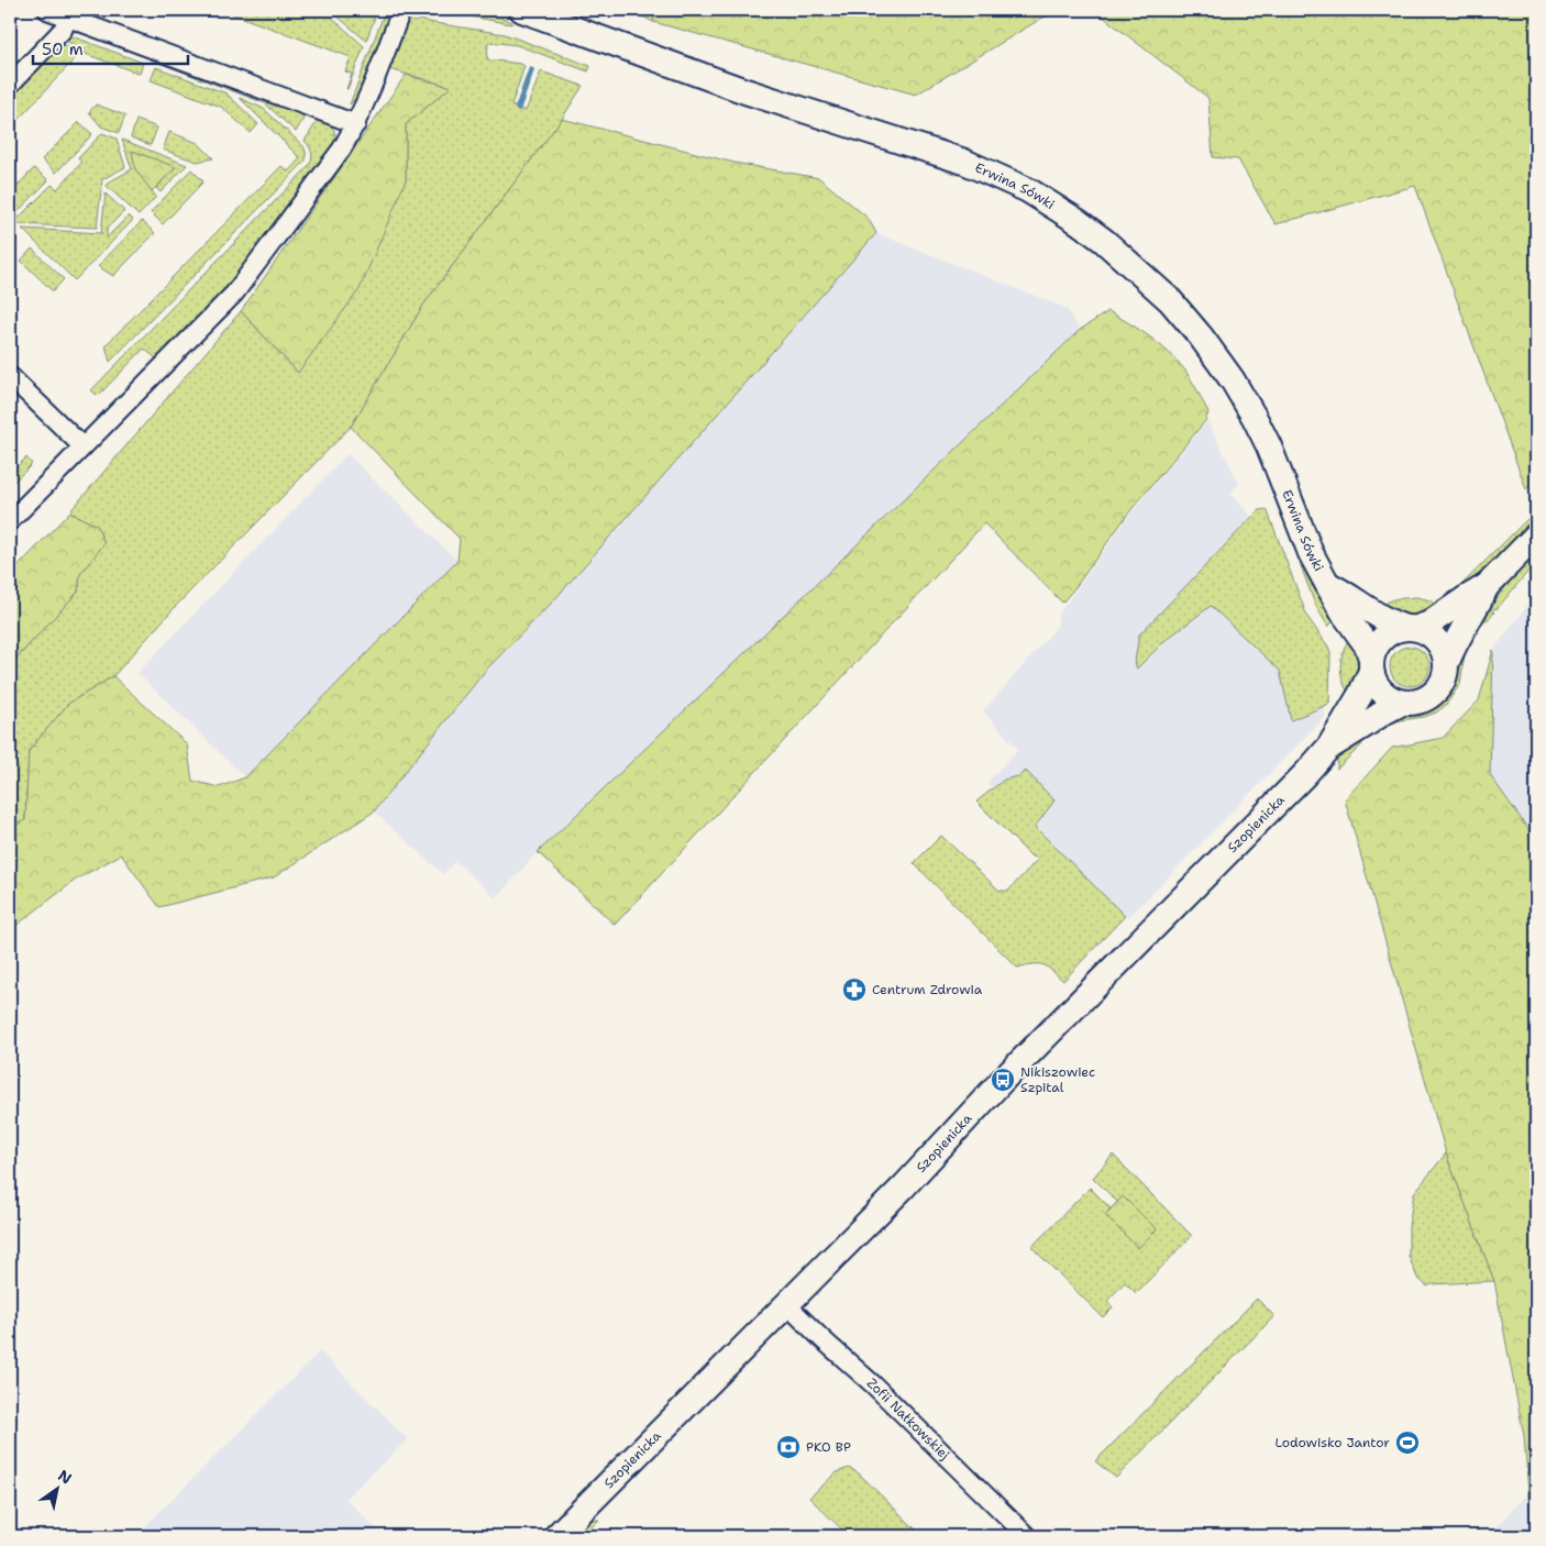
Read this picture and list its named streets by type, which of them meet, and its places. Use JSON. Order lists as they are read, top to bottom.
{
  "streets": {
    "street": ["Erwina Sówki", "Szopienicka", "Zofii Nałkowskiej"]
  },
  "crossings": [
    ["Erwina Sówki", "Szopienicka"],
    ["Szopienicka", "Zofii Nałkowskiej"]
  ],
  "places": {
    "pharmacy": ["Centrum Zdrowia"],
    "bus stop": ["Nikiszowiec Szpital"],
    "sports": ["Lodowisko Jantor"],
    "bank": ["PKO BP"]
  },
  "scale_bar": "50 m",
  "north": "top right"
}
